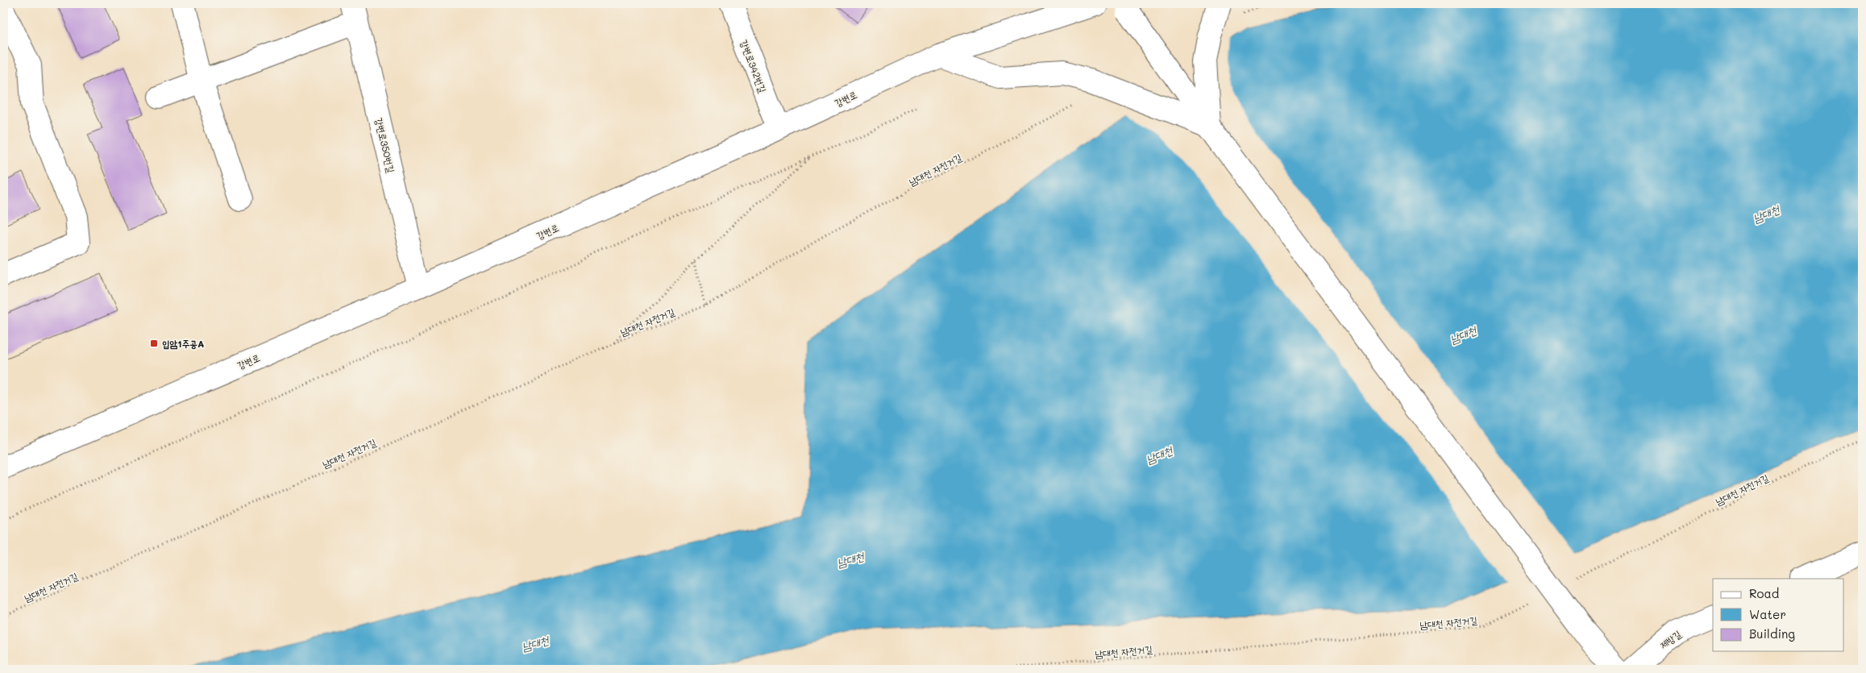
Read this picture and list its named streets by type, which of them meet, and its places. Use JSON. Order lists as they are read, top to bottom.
{
  "streets": {
    "street": [
      "강변로342번길",
      "강변로",
      "강변로350번길",
      "제방길"
    ],
    "path": ["남대천 자전거길"]
  },
  "crossings": [
    ["강변로342번길", "강변로"],
    ["강변로", "강변로350번길"]
  ],
  "water": ["남대천"],
  "places": {
    "transit": ["입암1주공A"]
  },
  "legend": ["Road", "Water", "Building"]
}
